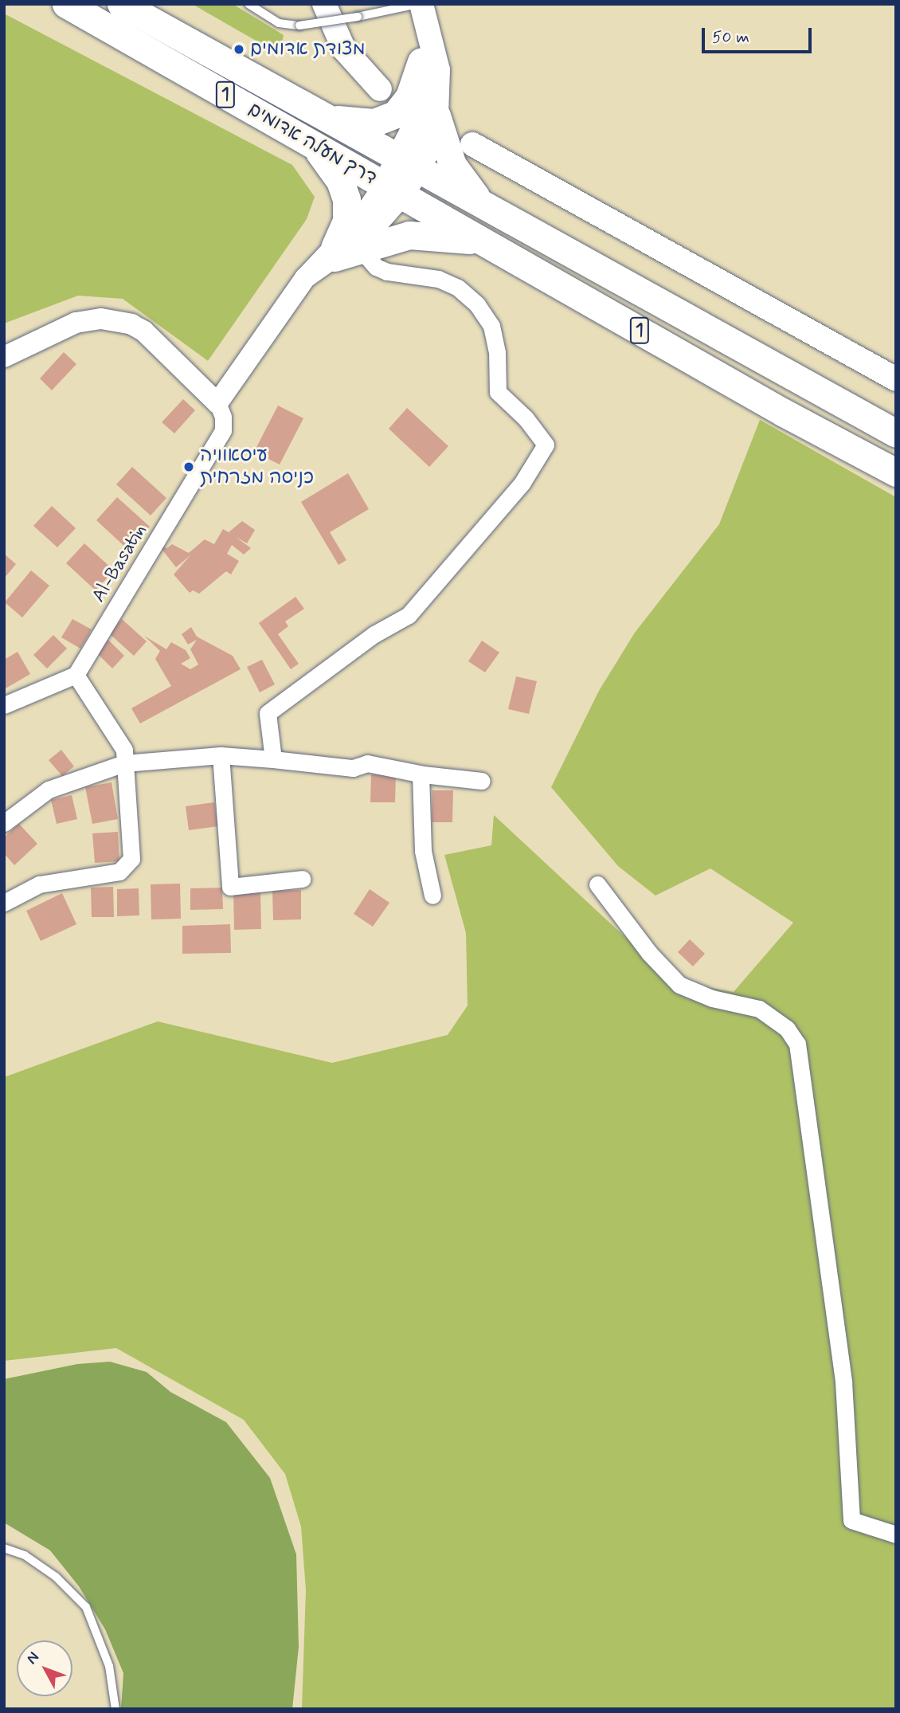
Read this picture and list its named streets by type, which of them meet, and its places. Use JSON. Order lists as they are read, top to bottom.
{
  "streets": {
    "highway": ["1", "דרך מעלה אדומים"],
    "street": ["Al-Basatin"]
  },
  "crossings": [
    ["1", "דרך מעלה אדומים"]
  ],
  "places": ["מצודת אדומים", "עיסאוויה כניסה מזרחית"],
  "scale_bar": "50 m",
  "north": "top left"
}
